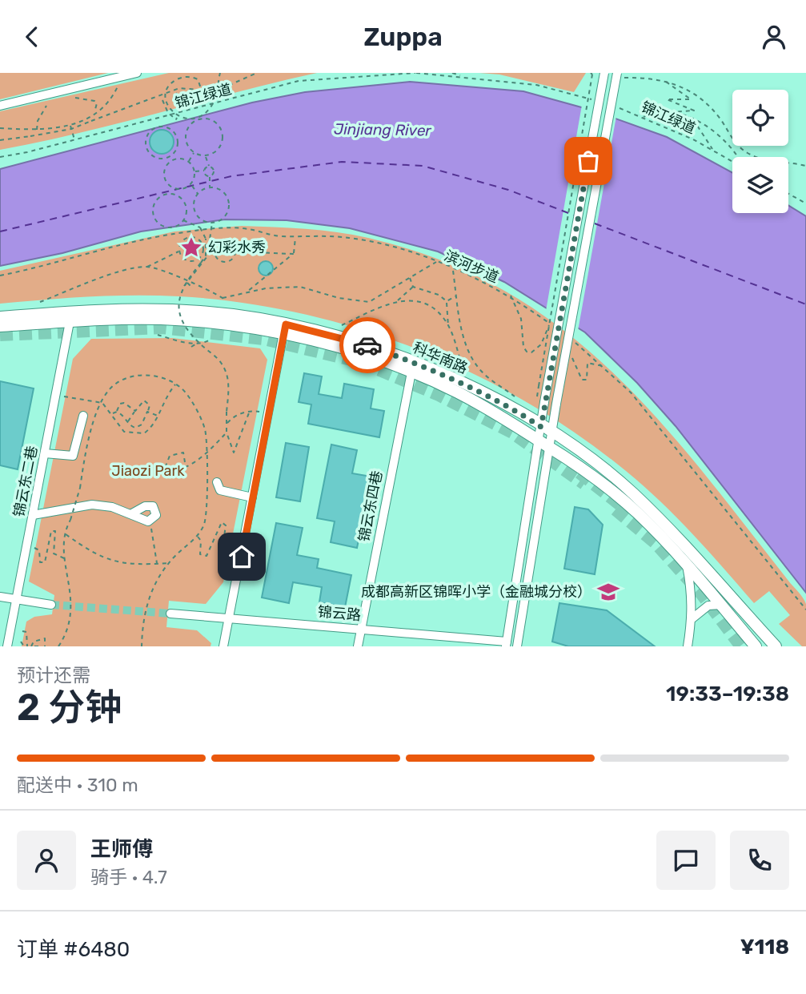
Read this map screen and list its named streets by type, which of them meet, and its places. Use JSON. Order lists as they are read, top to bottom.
{
  "streets": {
    "main road": ["科华南路"],
    "street": ["锦云东二巷", "锦云东四巷", "锦云路"],
    "path": ["锦江绿道", "滨河步道"]
  },
  "crossings": [
    ["科华南路", "锦云东二巷"],
    ["科华南路", "锦云东四巷"],
    ["锦云东四巷", "锦云路"]
  ],
  "water": ["Jinjiang River"],
  "parks": ["Jiaozi Park"],
  "places": {
    "place": ["幻彩水秀"],
    "school or university": ["成都高新区锦晖小学（金融城分校）"]
  },
  "page": {
    "header": "Zuppa",
    "heading": ["2 分钟", "预计还需", "19:33–19:38"],
    "panel": [
      "王师傅",
      "骑手 · 4.7",
      "订单 #6480",
      "¥118"
    ],
    "bar": "配送中 · 310 m"
  }
}
